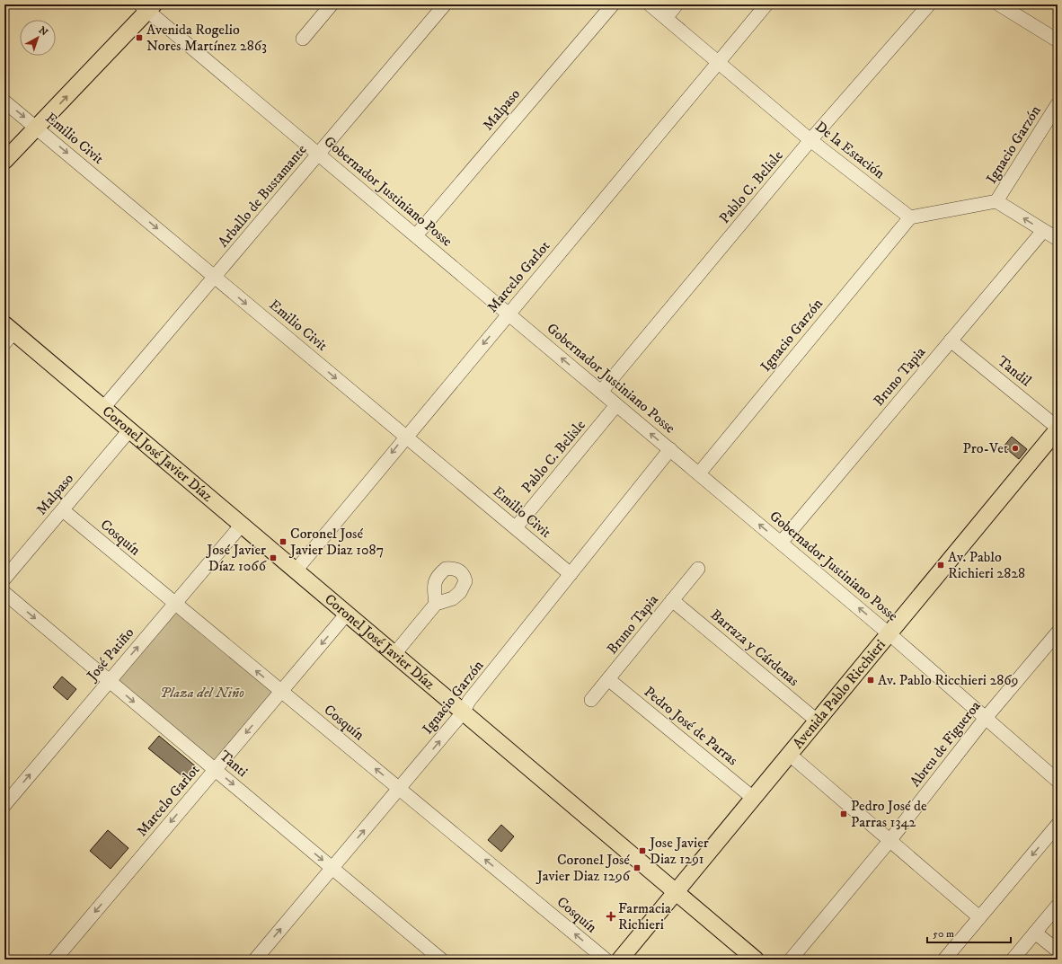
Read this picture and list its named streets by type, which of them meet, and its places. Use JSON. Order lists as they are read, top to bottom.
{
  "streets": {
    "main road": ["Coronel José Javier Díaz", "Avenida Pablo Ricchieri"],
    "street": [
      "Malpaso",
      "Emilio Civit",
      "Ignacio Garzón",
      "De la Estación",
      "Pablo C. Belisle",
      "Gobernador Justiniano Posse",
      "Arballo de Bustamante",
      "Marcelo Garlot",
      "Tandil",
      "Bruno Tapia",
      "Cosquín",
      "Barraza y Cárdenas",
      "José Patiño",
      "Pedro José de Parras",
      "Abreu de Figueroa",
      "Tanti"
    ]
  },
  "crossings": [
    ["Malpaso", "Gobernador Justiniano Posse"],
    ["Malpaso", "Coronel José Javier Díaz"],
    ["Malpaso", "Cosquín"],
    ["Emilio Civit", "Ignacio Garzón"],
    ["Emilio Civit", "Pablo C. Belisle"],
    ["Emilio Civit", "Arballo de Bustamante"],
    ["Emilio Civit", "Marcelo Garlot"],
    ["Ignacio Garzón", "De la Estación"],
    ["Ignacio Garzón", "Gobernador Justiniano Posse"],
    ["Ignacio Garzón", "Coronel José Javier Díaz"],
    ["Ignacio Garzón", "Cosquín"],
    ["Ignacio Garzón", "Tanti"],
    ["De la Estación", "Pablo C. Belisle"],
    ["De la Estación", "Marcelo Garlot"],
    ["Pablo C. Belisle", "Gobernador Justiniano Posse"],
    ["Gobernador Justiniano Posse", "Arballo de Bustamante"],
    ["Gobernador Justiniano Posse", "Marcelo Garlot"],
    ["Gobernador Justiniano Posse", "Bruno Tapia"],
    ["Gobernador Justiniano Posse", "Avenida Pablo Ricchieri"],
    ["Gobernador Justiniano Posse", "Abreu de Figueroa"],
    ["Arballo de Bustamante", "Coronel José Javier Díaz"],
    ["Marcelo Garlot", "Coronel José Javier Díaz"],
    ["Marcelo Garlot", "Cosquín"],
    ["Marcelo Garlot", "Tanti"],
    ["Tandil", "Bruno Tapia"],
    ["Tandil", "Avenida Pablo Ricchieri"],
    ["Bruno Tapia", "Barraza y Cárdenas"],
    ["Bruno Tapia", "Pedro José de Parras"],
    ["Coronel José Javier Díaz", "José Patiño"],
    ["Coronel José Javier Díaz", "Avenida Pablo Ricchieri"],
    ["Cosquín", "José Patiño"],
    ["Barraza y Cárdenas", "Avenida Pablo Ricchieri"],
    ["José Patiño", "Tanti"],
    ["Avenida Pablo Ricchieri", "Pedro José de Parras"]
  ],
  "one_way": [
    "Emilio Civit",
    "Gobernador Justiniano Posse",
    "Marcelo Garlot",
    "Cosquín",
    "José Patiño",
    "Tanti"
  ],
  "parks": ["Plaza del Niño"],
  "places": {
    "transit": [
      "Avenida Rogelio Nores Martínez 2863",
      "Coronel José Javier Diaz 1087",
      "José Javier Díaz 1066",
      "Av. Pablo Richieri 2828",
      "Av. Pablo Ricchieri 2869",
      "Pedro José de Parras 1342",
      "Jose Javier Diaz 1291",
      "Coronel José Javier Diaz 1296"
    ],
    "other": ["Pro-Vet"],
    "health": ["Farmacia Richieri"]
  },
  "scale_bar": "50 m",
  "north": "top right"
}
